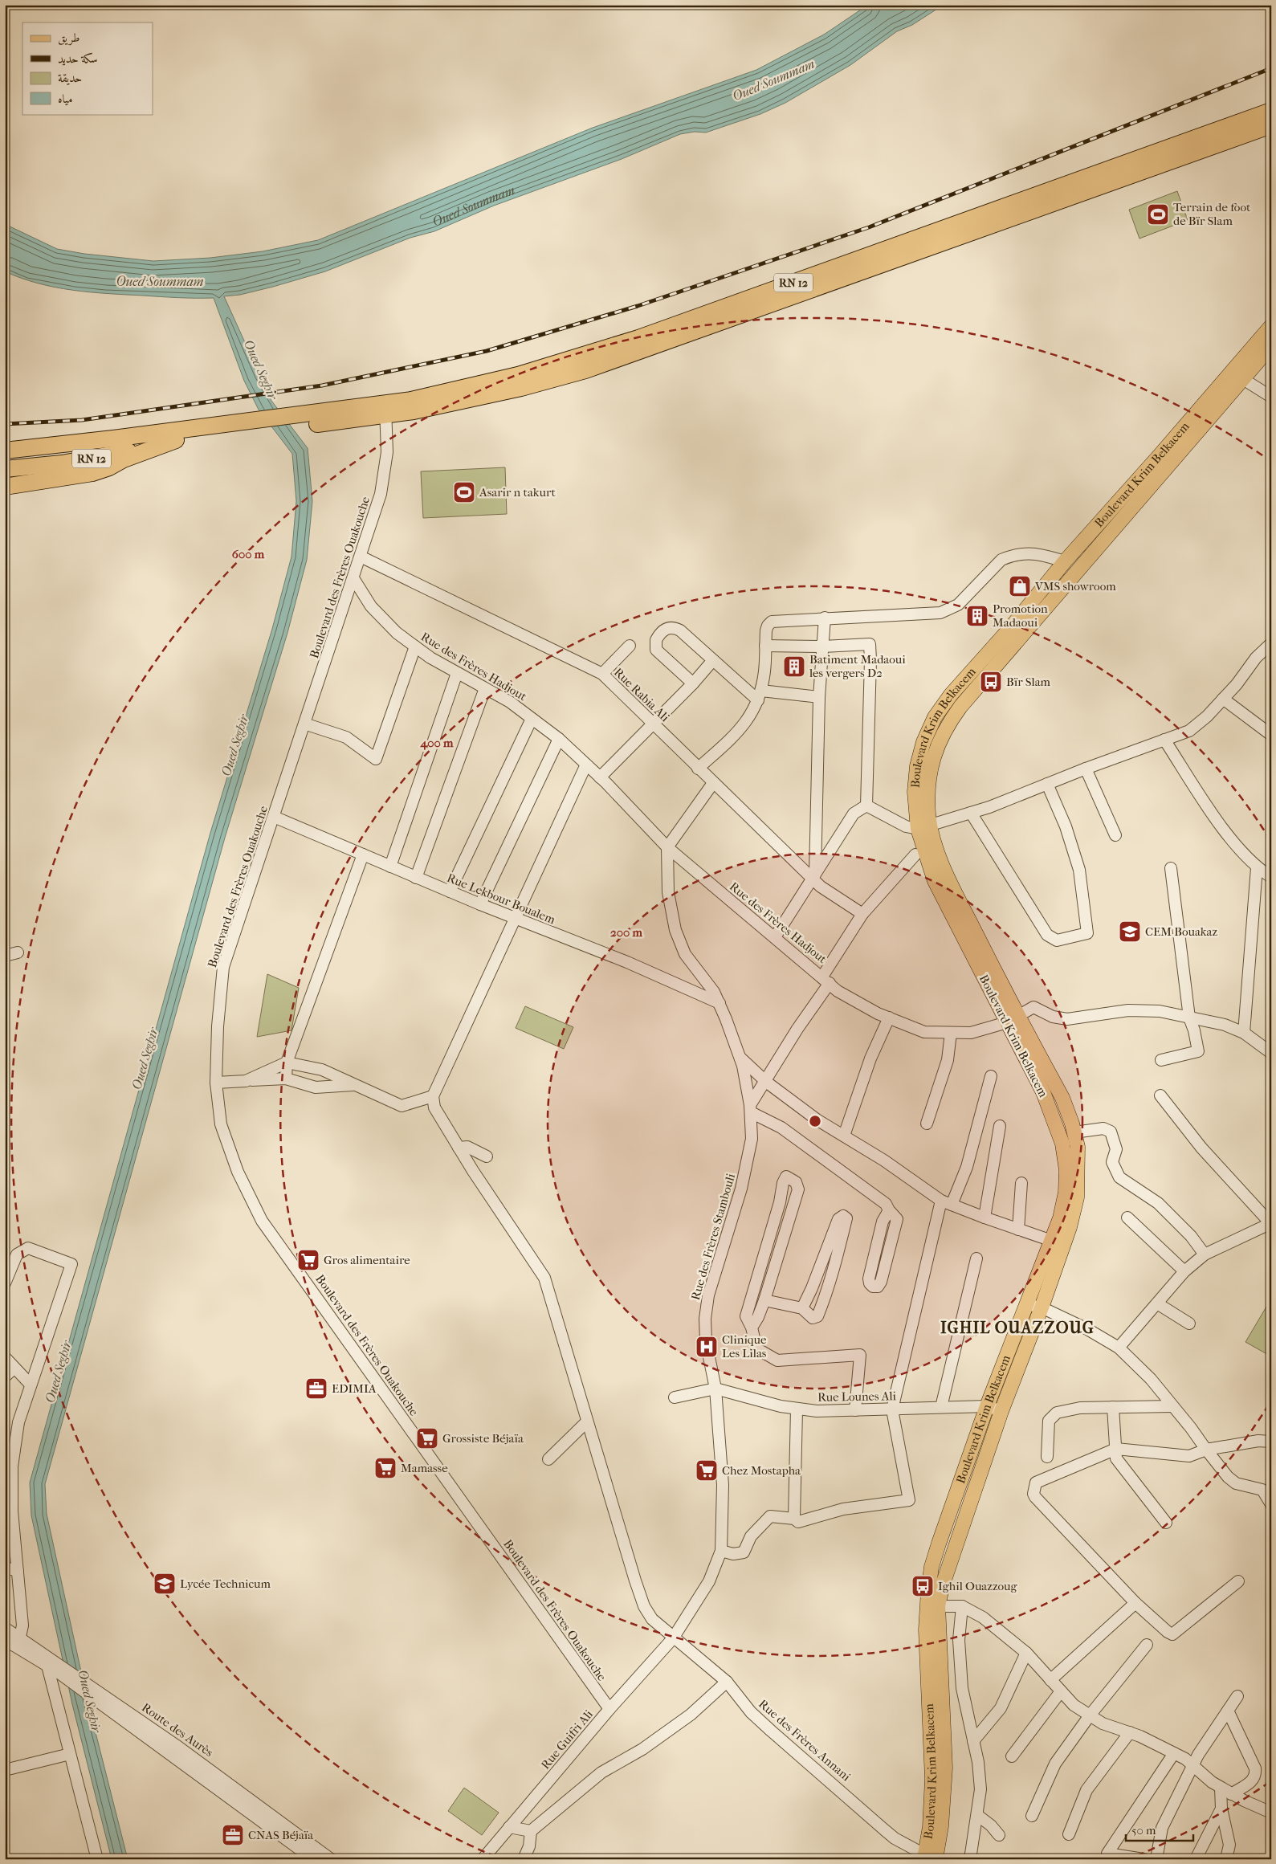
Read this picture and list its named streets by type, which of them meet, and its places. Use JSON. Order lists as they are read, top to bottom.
{
  "streets": {
    "highway": ["RN 12"],
    "main road": ["Boulevard Krim Belkacem"],
    "street": [
      "Boulevard des Frères Ouakouche",
      "Rue des Frères Hadjout",
      "Rue Rabia Ali",
      "Rue Lekbour Boualem",
      "Rue des Frères Stambouli",
      "Rue Lounes Ali",
      "Route des Aurès",
      "Rue Guifri Ali",
      "Rue des Frères Annani"
    ]
  },
  "crossings": [
    ["RN 12", "Boulevard des Frères Ouakouche"],
    ["Boulevard Krim Belkacem", "Rue des Frères Hadjout"],
    ["Boulevard Krim Belkacem", "Rue Lounes Ali"],
    ["Boulevard Krim Belkacem", "Rue des Frères Annani"],
    ["Boulevard des Frères Ouakouche", "Rue des Frères Hadjout"],
    ["Boulevard des Frères Ouakouche", "Rue Rabia Ali"],
    ["Boulevard des Frères Ouakouche", "Rue Lekbour Boualem"],
    ["Boulevard des Frères Ouakouche", "Rue Guifri Ali"],
    ["Rue des Frères Hadjout", "Rue des Frères Stambouli"],
    ["Rue Lekbour Boualem", "Rue des Frères Stambouli"],
    ["Rue des Frères Stambouli", "Rue Lounes Ali"],
    ["Rue des Frères Stambouli", "Rue Guifri Ali"],
    ["Rue des Frères Stambouli", "Rue des Frères Annani"],
    ["Rue Guifri Ali", "Rue des Frères Annani"]
  ],
  "districts": ["IGHIL OUAZZOUG"],
  "water": ["Oued Soummam", "Oued Seghir"],
  "places": {
    "sports": ["Terrain de foot de Bïr Slam", "Asarir n takurt"],
    "shop": ["VMS showroom"],
    "building": ["Promotion Madaoui", "Batiment Madaoui les vergers D2"],
    "bus stop": ["Bïr Slam", "Ighil Ouazzoug"],
    "school or university": ["CEM Bouakaz", "Lycée Technicum"],
    "supermarket": [
      "Gros alimentaire",
      "Grossiste Béjaïa",
      "Mamasse",
      "Chez Mostapha"
    ],
    "hospital": ["Clinique Les Lilas"],
    "office": ["EDIMIA", "CNAS Béjaïa"]
  },
  "legend": [
    "طريق",
    "سكة حديد",
    "حديقة",
    "مياه"
  ],
  "scale_bar": "50 m",
  "rings": ["600 m", "400 m", "200 m"]
}
